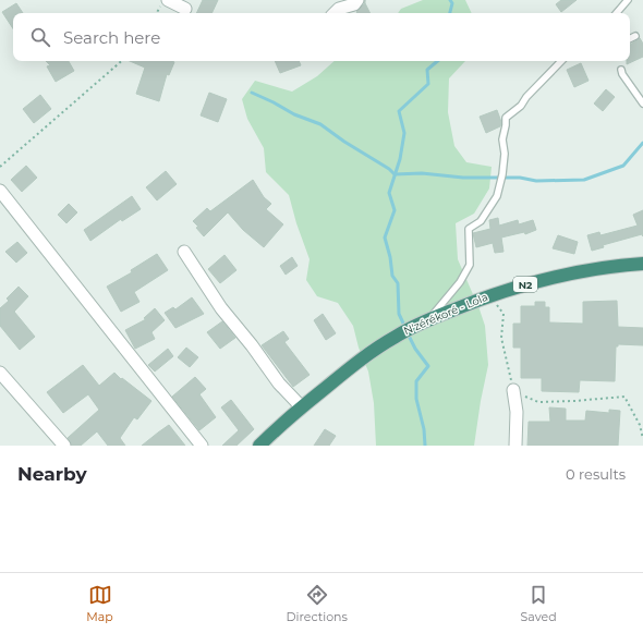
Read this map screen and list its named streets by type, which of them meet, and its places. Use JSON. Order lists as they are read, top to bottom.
{
  "streets": {
    "highway": ["N2", "N'zérékoré - Lola"]
  },
  "page": {
    "search": "Search here",
    "heading": ["Nearby", "0 results"],
    "nav": ["Map", "Directions", "Saved"]
  }
}
